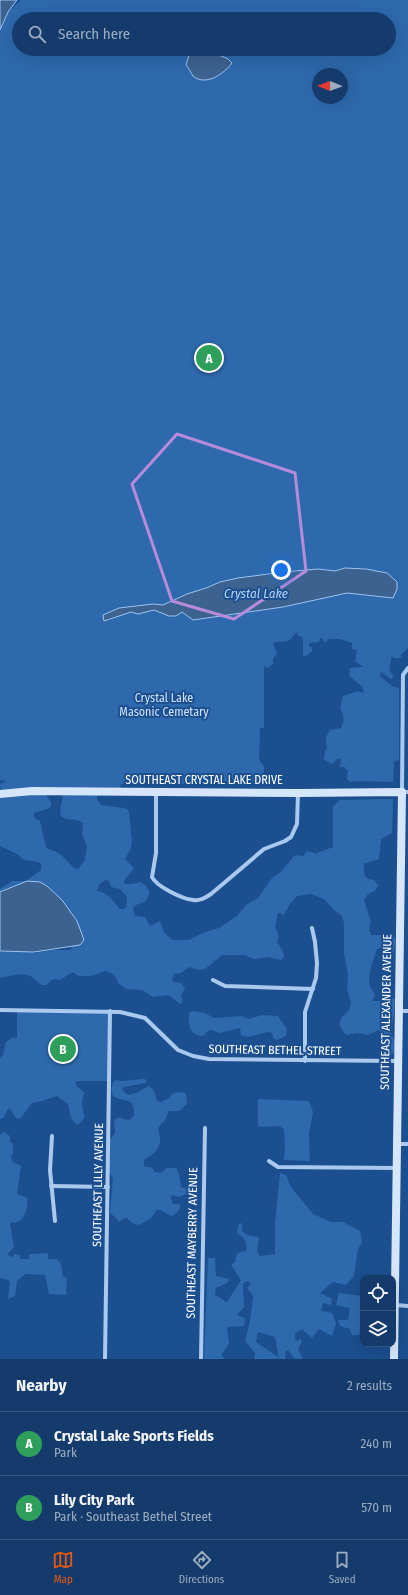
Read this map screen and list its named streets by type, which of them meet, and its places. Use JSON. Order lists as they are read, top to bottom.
{
  "streets": {
    "street": [
      "SOUTHEAST CRYSTAL LAKE DRIVE",
      "SOUTHEAST ALEXANDER AVENUE",
      "SOUTHEAST BETHEL STREET",
      "SOUTHEAST LILLY AVENUE",
      "SOUTHEAST MAYBERRY AVENUE"
    ]
  },
  "crossings": [
    ["SOUTHEAST CRYSTAL LAKE DRIVE", "SOUTHEAST ALEXANDER AVENUE"],
    ["SOUTHEAST ALEXANDER AVENUE", "SOUTHEAST BETHEL STREET"],
    ["SOUTHEAST BETHEL STREET", "SOUTHEAST LILLY AVENUE"]
  ],
  "water": ["Crystal Lake"],
  "parks": ["Crystal Lake Masonic Cemetary"],
  "north": "left",
  "page": {
    "search": "Search here",
    "pins": ["A", "B"],
    "heading": ["Nearby", "2 results"],
    "list": [
      {
        "mark": "A",
        "name": "Crystal Lake Sports Fields",
        "note": "Park",
        "value": "240 m"
      },
      {
        "mark": "B",
        "name": "Lily City Park",
        "note": "Park · Southeast Bethel Street",
        "value": "570 m"
      }
    ],
    "nav": ["Map", "Directions", "Saved"]
  }
}
